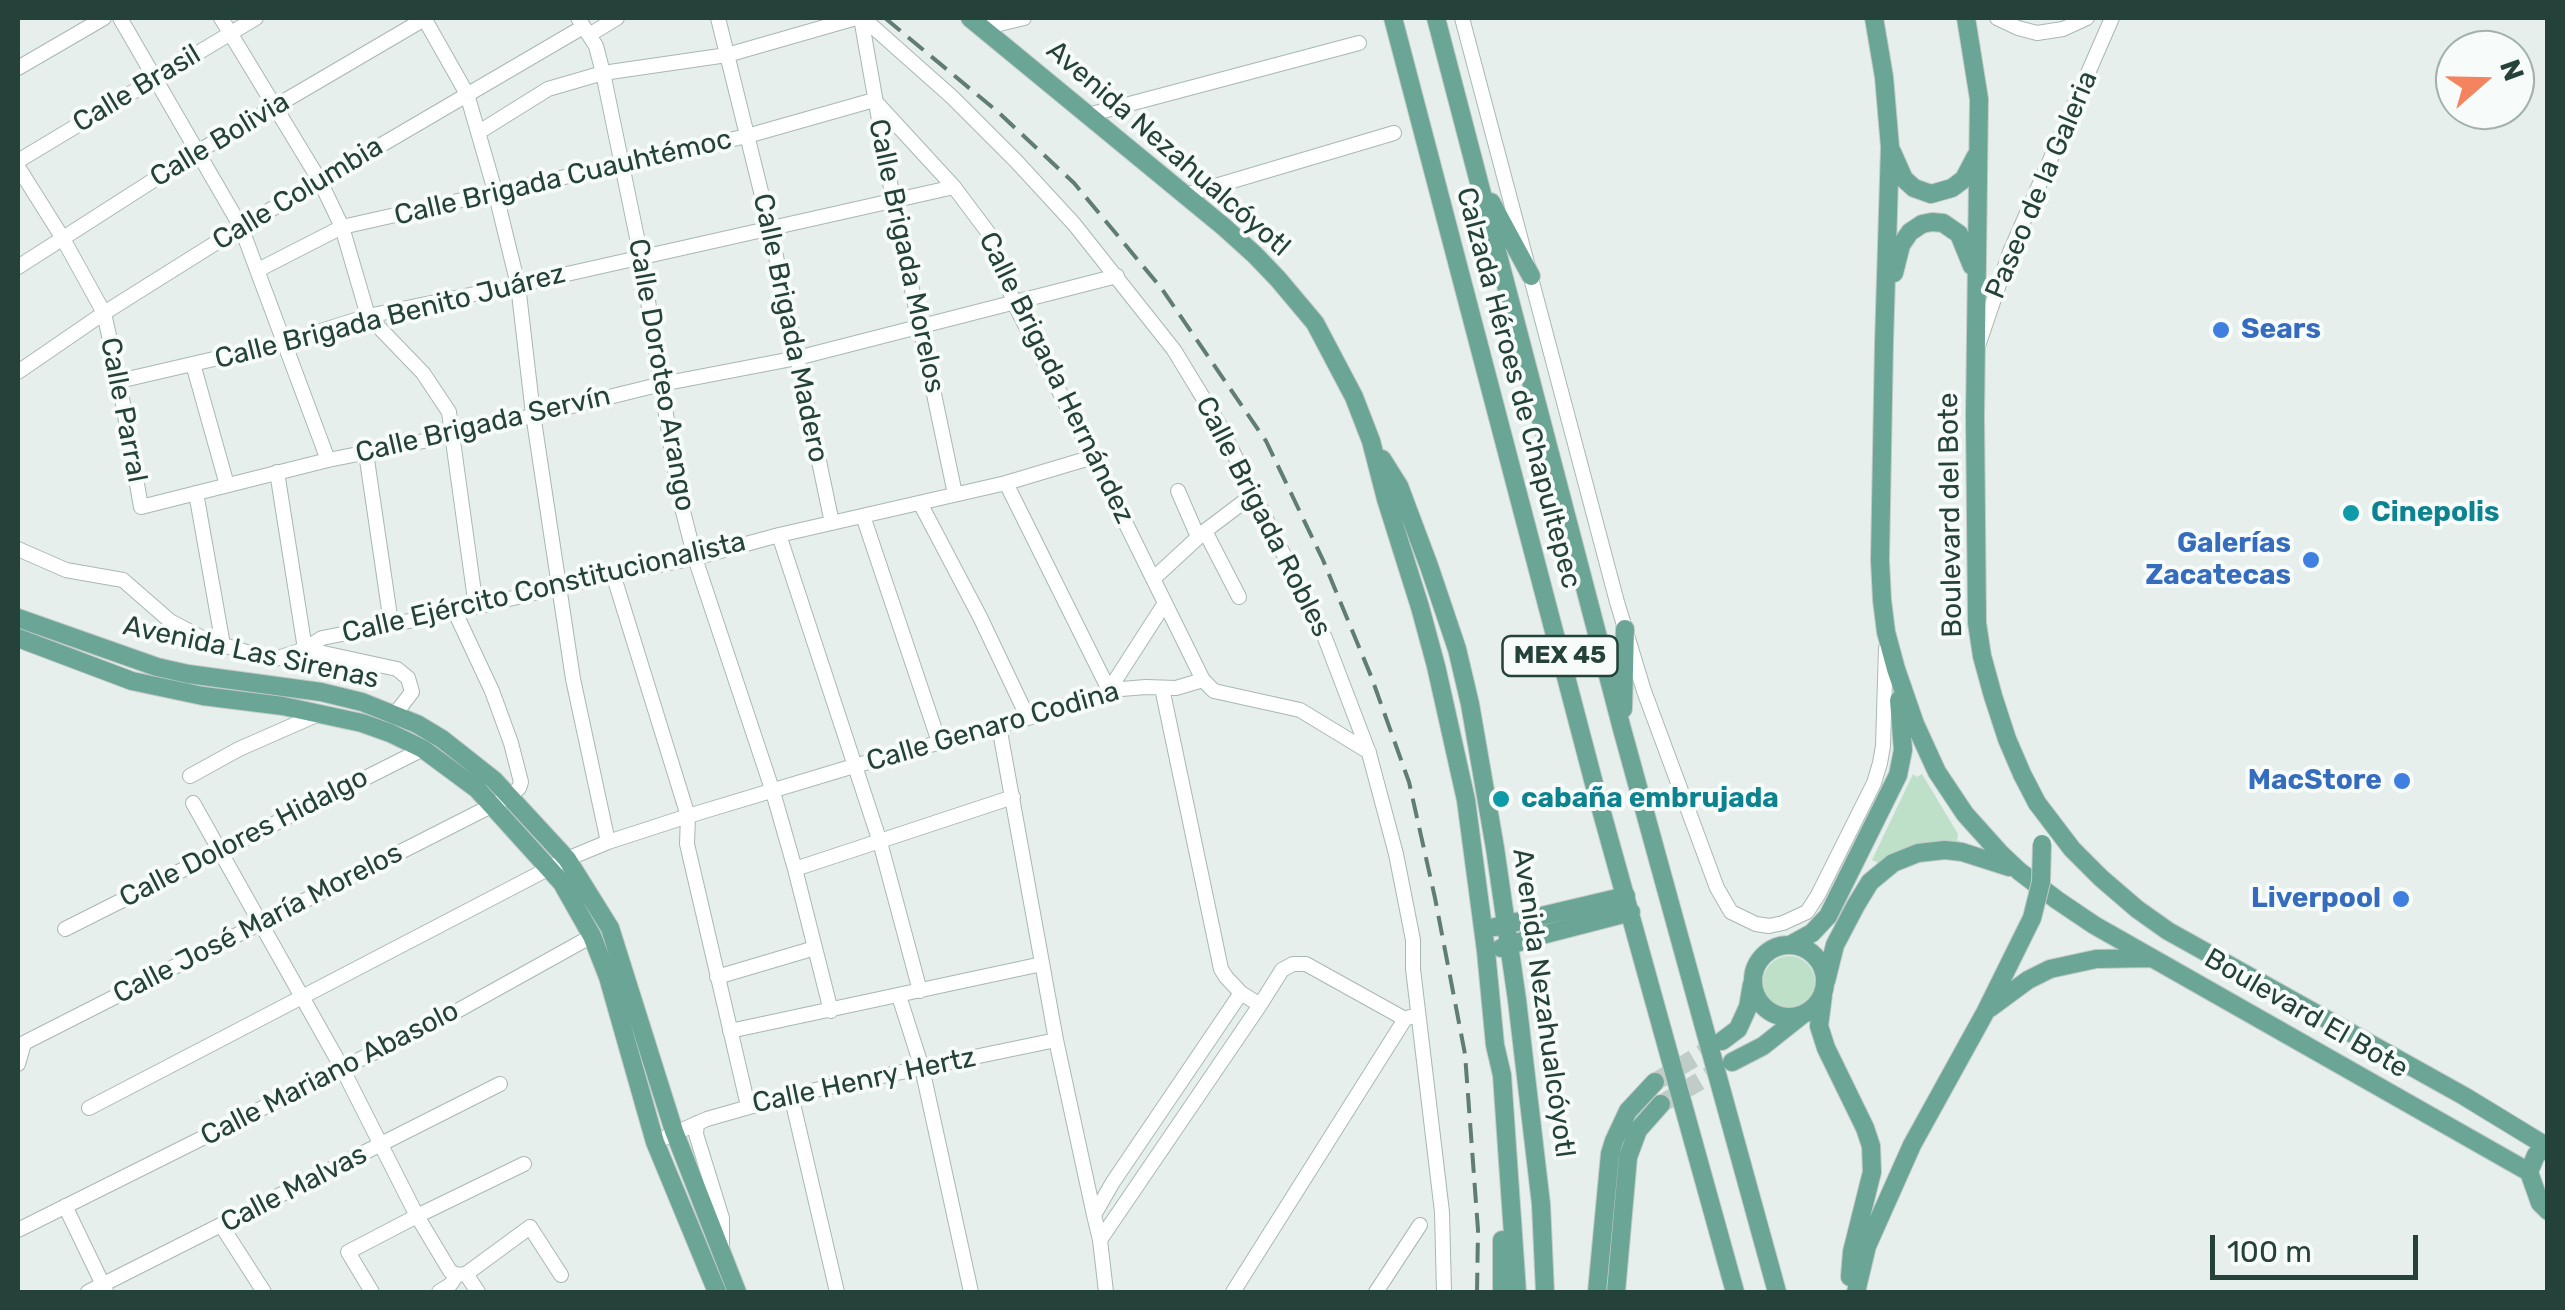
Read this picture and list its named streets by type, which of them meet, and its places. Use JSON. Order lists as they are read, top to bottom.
{
  "streets": {
    "main road": [
      "Avenida Nezahualcóyotl",
      "Calzada Héroes de Chapultepec",
      "Boulevard del Bote",
      "Avenida Las Sirenas",
      "MEX 45",
      "Boulevard El Bote"
    ],
    "street": [
      "Calle Brasil",
      "Calle Bolivia",
      "Calle Brigada Cuauhtémoc",
      "Paseo de la Galeria",
      "Calle Columbia",
      "Calle Brigada Morelos",
      "Calle Brigada Benito Juárez",
      "Calle Brigada Madero",
      "Calle Doroteo Arango",
      "Calle Brigada Hernández",
      "Calle Parral",
      "Calle Brigada Servín",
      "Calle Brigada Robles",
      "Calle Ejército Constitucionalista",
      "Calle Genaro Codina",
      "Calle Dolores Hidalgo",
      "Calle José María Morelos",
      "Calle Mariano Abasolo",
      "Calle Henry Hertz",
      "Calle Malvas"
    ]
  },
  "crossings": [
    ["Calle Brasil", "Calle Parral"],
    ["Calle Bolivia", "Calle Parral"],
    ["Calle Brigada Cuauhtémoc", "Calle Brigada Morelos"],
    ["Calle Brigada Cuauhtémoc", "Calle Brigada Madero"],
    ["Calle Brigada Cuauhtémoc", "Calle Doroteo Arango"],
    ["Calle Brigada Cuauhtémoc", "Calle Brigada Hernández"],
    ["Paseo de la Galeria", "Boulevard del Bote"],
    ["Calle Columbia", "Calle Doroteo Arango"],
    ["Calle Columbia", "Calle Parral"],
    ["Calle Brigada Morelos", "Calle Brigada Benito Juárez"],
    ["Calle Brigada Morelos", "Calle Brigada Hernández"],
    ["Calle Brigada Morelos", "Calle Brigada Servín"],
    ["Calle Brigada Morelos", "Calle Brigada Robles"],
    ["Calle Brigada Morelos", "Calle Ejército Constitucionalista"],
    ["Calle Brigada Benito Juárez", "Calle Brigada Madero"],
    ["Calle Brigada Benito Juárez", "Calle Doroteo Arango"],
    ["Calle Brigada Benito Juárez", "Calle Brigada Hernández"],
    ["Calle Brigada Benito Juárez", "Calle Parral"],
    ["Calle Brigada Madero", "Calle Brigada Servín"],
    ["Calle Brigada Madero", "Calle Ejército Constitucionalista"],
    ["Calle Doroteo Arango", "Calle Brigada Servín"],
    ["Calle Doroteo Arango", "Calle Ejército Constitucionalista"],
    ["Calle Doroteo Arango", "Calle Genaro Codina"],
    ["Calle Brigada Hernández", "Calle Brigada Servín"],
    ["Calle Brigada Hernández", "Calle Ejército Constitucionalista"],
    ["Calle Brigada Hernández", "Calle Genaro Codina"],
    ["Calle Parral", "Calle Brigada Servín"],
    ["Calle Brigada Servín", "Calle Brigada Robles"],
    ["Avenida Las Sirenas", "Calle Genaro Codina"],
    ["Avenida Las Sirenas", "Calle Dolores Hidalgo"],
    ["Avenida Las Sirenas", "Calle José María Morelos"],
    ["Avenida Las Sirenas", "Calle Mariano Abasolo"],
    ["Avenida Las Sirenas", "Calle Henry Hertz"]
  ],
  "places": [
    "Sears",
    "Cinepolis",
    "Galerías Zacatecas",
    "MacStore",
    "cabaña embrujada",
    "Liverpool"
  ],
  "scale_bar": "100 m",
  "north": "right"
}
